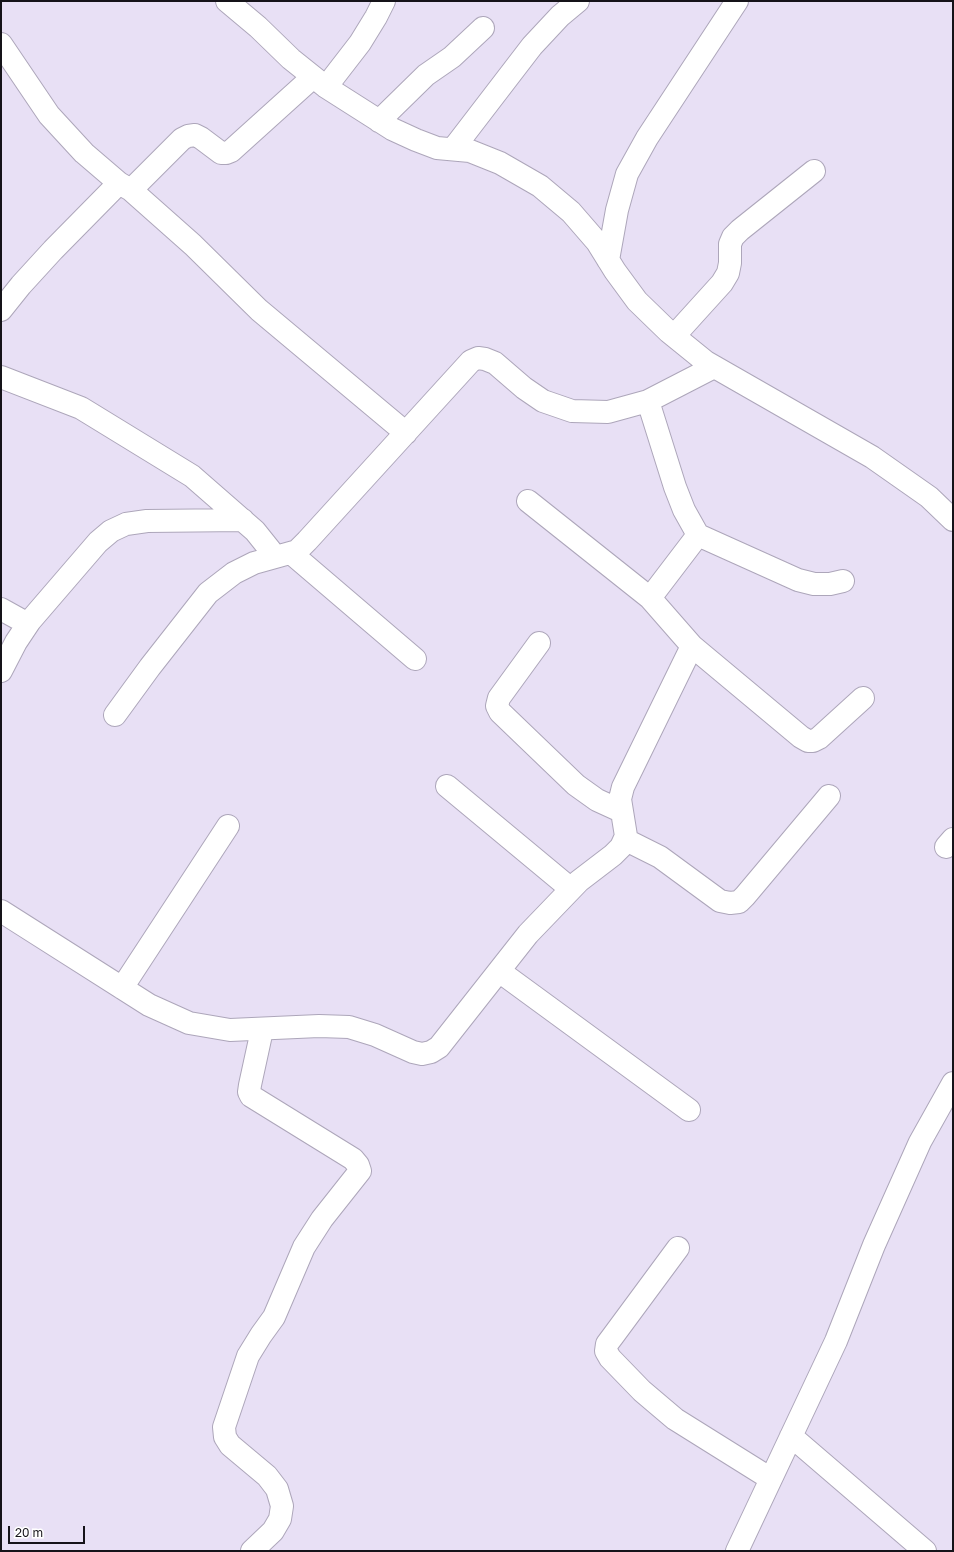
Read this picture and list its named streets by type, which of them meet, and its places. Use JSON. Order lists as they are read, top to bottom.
{
  "scale_bar": "20 m"
}
